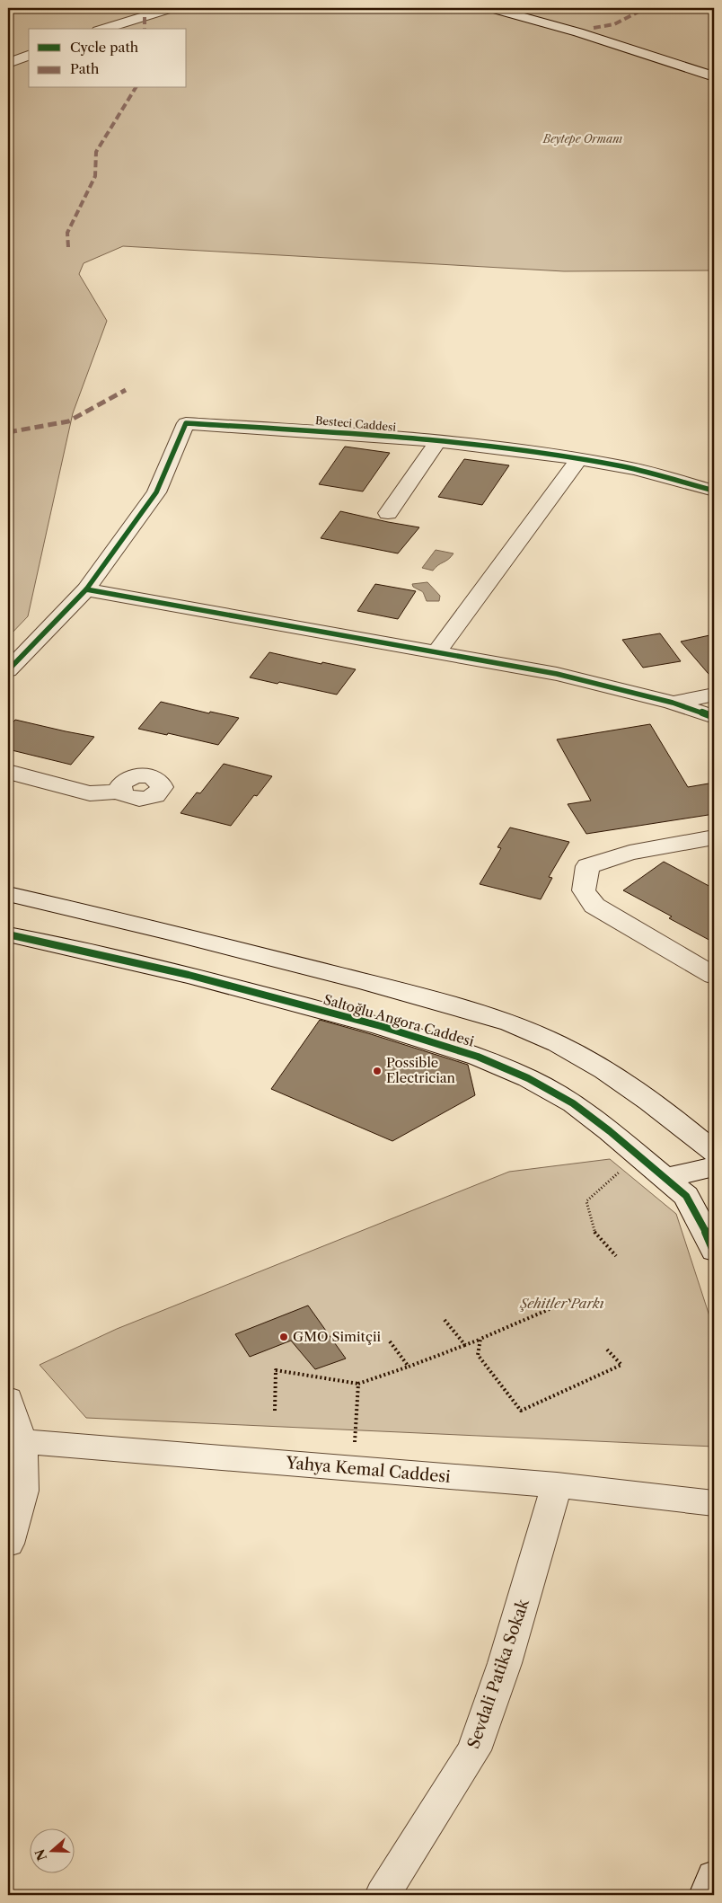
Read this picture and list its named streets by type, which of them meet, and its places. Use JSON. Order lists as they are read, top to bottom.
{
  "streets": {
    "street": [
      "Besteci Caddesi",
      "Saltoğlu Angora Caddesi",
      "Yahya Kemal Caddesi",
      "Sevdali Patika Sokak"
    ]
  },
  "crossings": [
    ["Yahya Kemal Caddesi", "Sevdali Patika Sokak"]
  ],
  "parks": ["Beytepe Ormanı", "Şehitler Parkı"],
  "places": ["Possible Electrician", "GMO Simitçii"],
  "legend": ["Cycle path", "Path"],
  "north": "left"
}
